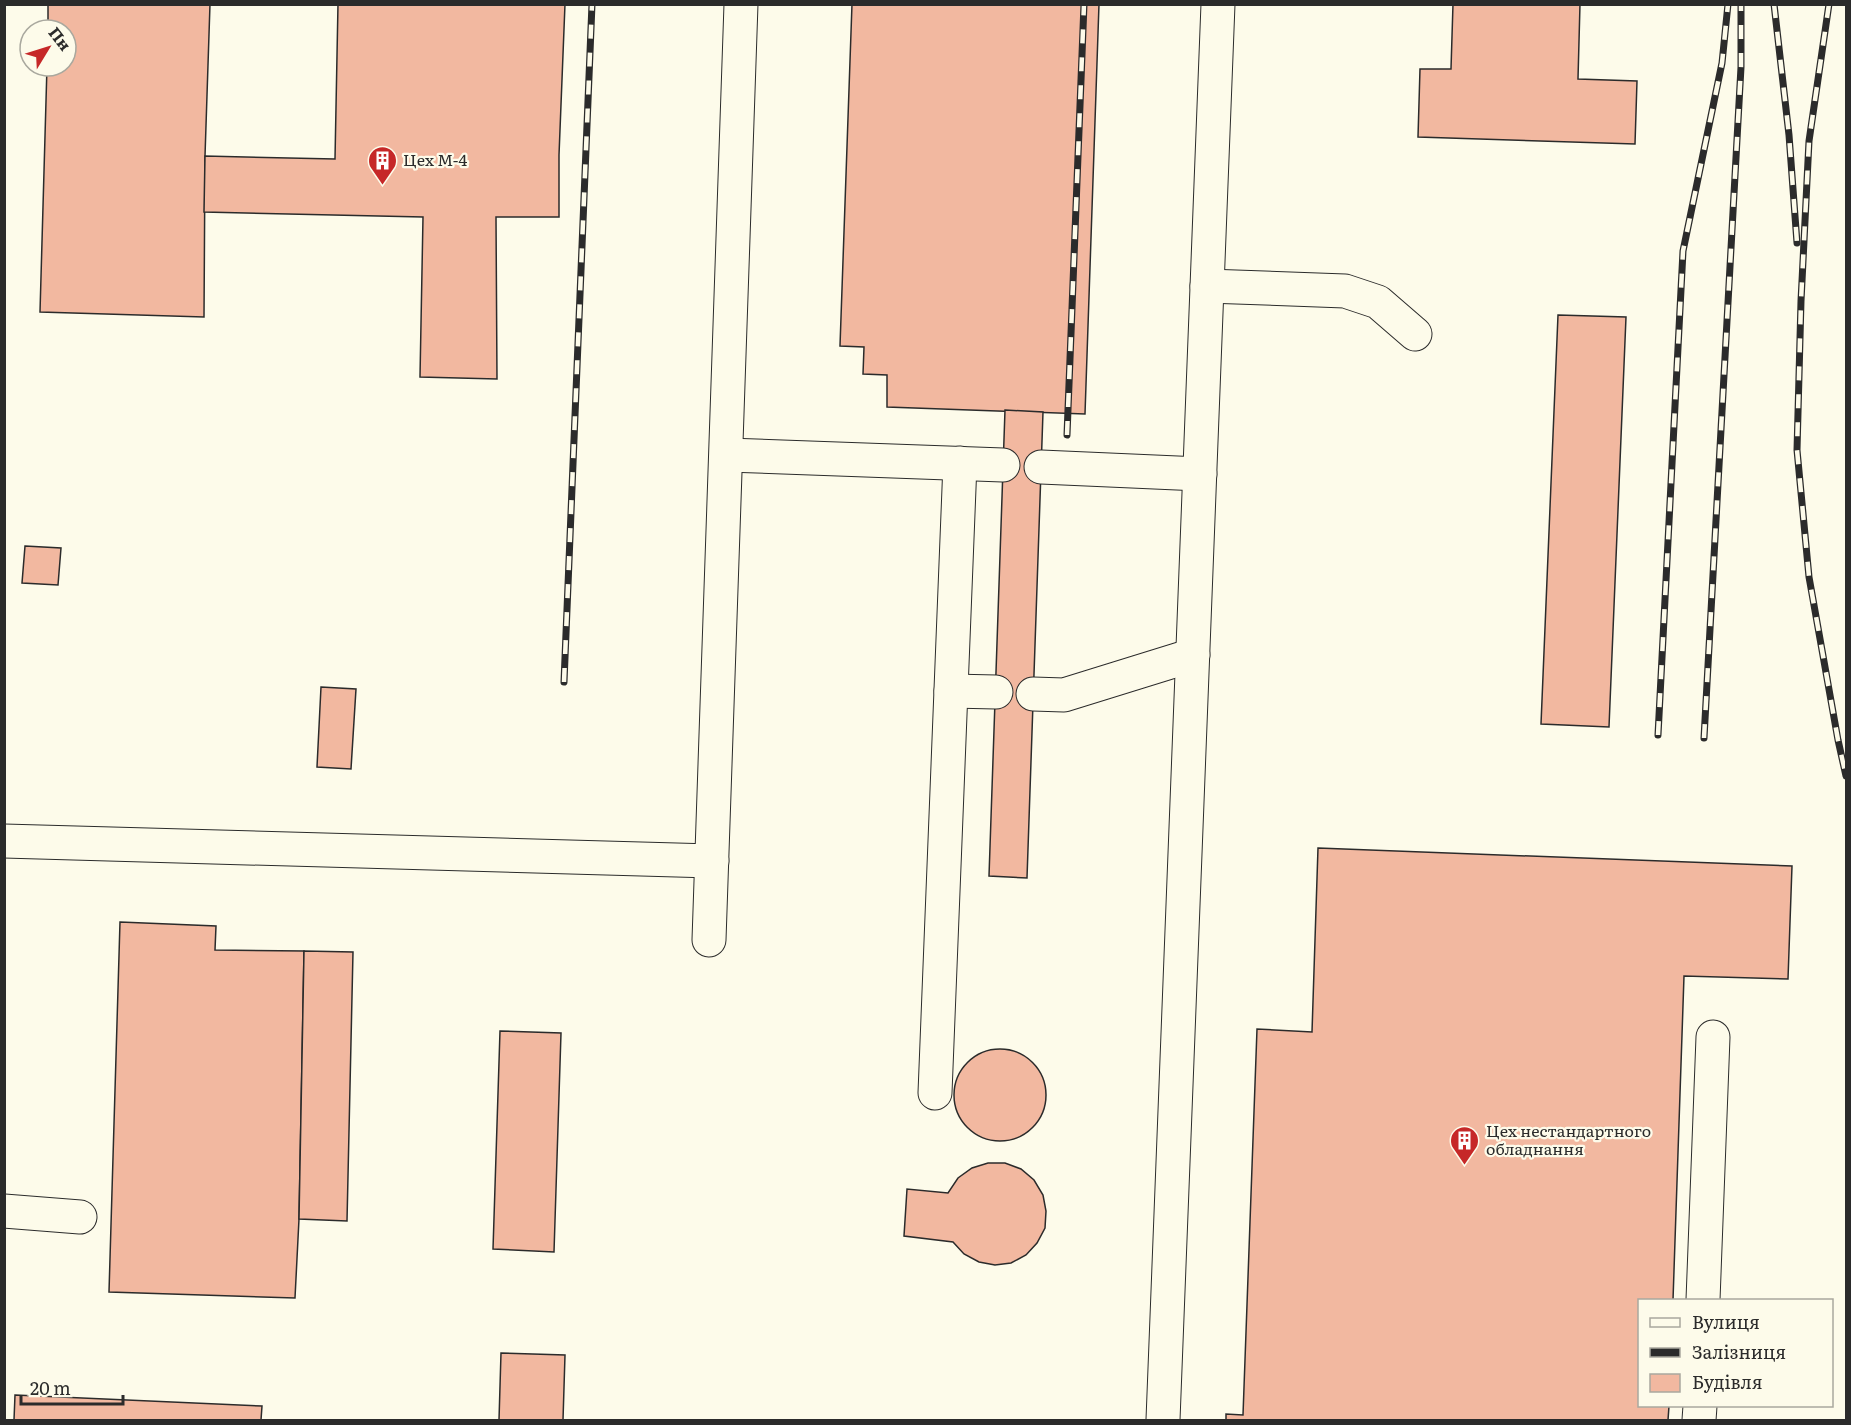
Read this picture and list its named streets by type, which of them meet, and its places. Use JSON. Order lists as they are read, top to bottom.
{
  "places": {
    "building": ["Цех М-4", "Цех нестандартного обладнання"]
  },
  "legend": ["Вулиця", "Залізниця", "Будівля"],
  "scale_bar": "20 m",
  "north": "top right"
}
